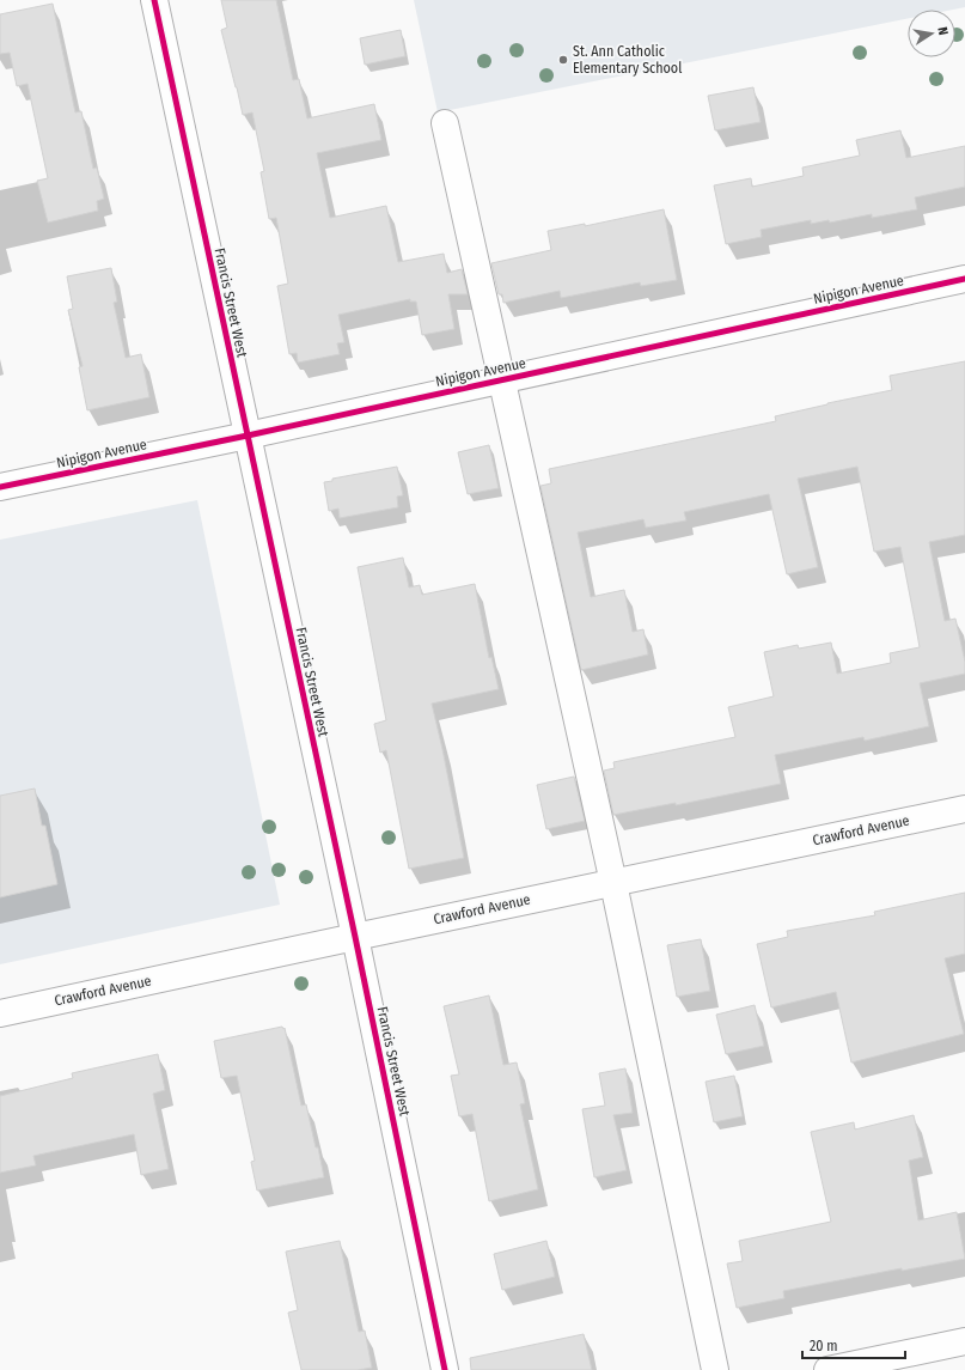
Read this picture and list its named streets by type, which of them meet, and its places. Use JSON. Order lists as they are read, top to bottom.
{
  "streets": {
    "street": ["Nipigon Avenue", "Francis Street West", "Crawford Avenue"]
  },
  "crossings": [
    ["Nipigon Avenue", "Francis Street West"],
    ["Francis Street West", "Crawford Avenue"]
  ],
  "places": ["St. Ann Catholic Elementary School"],
  "scale_bar": "20 m",
  "north": "right"
}
